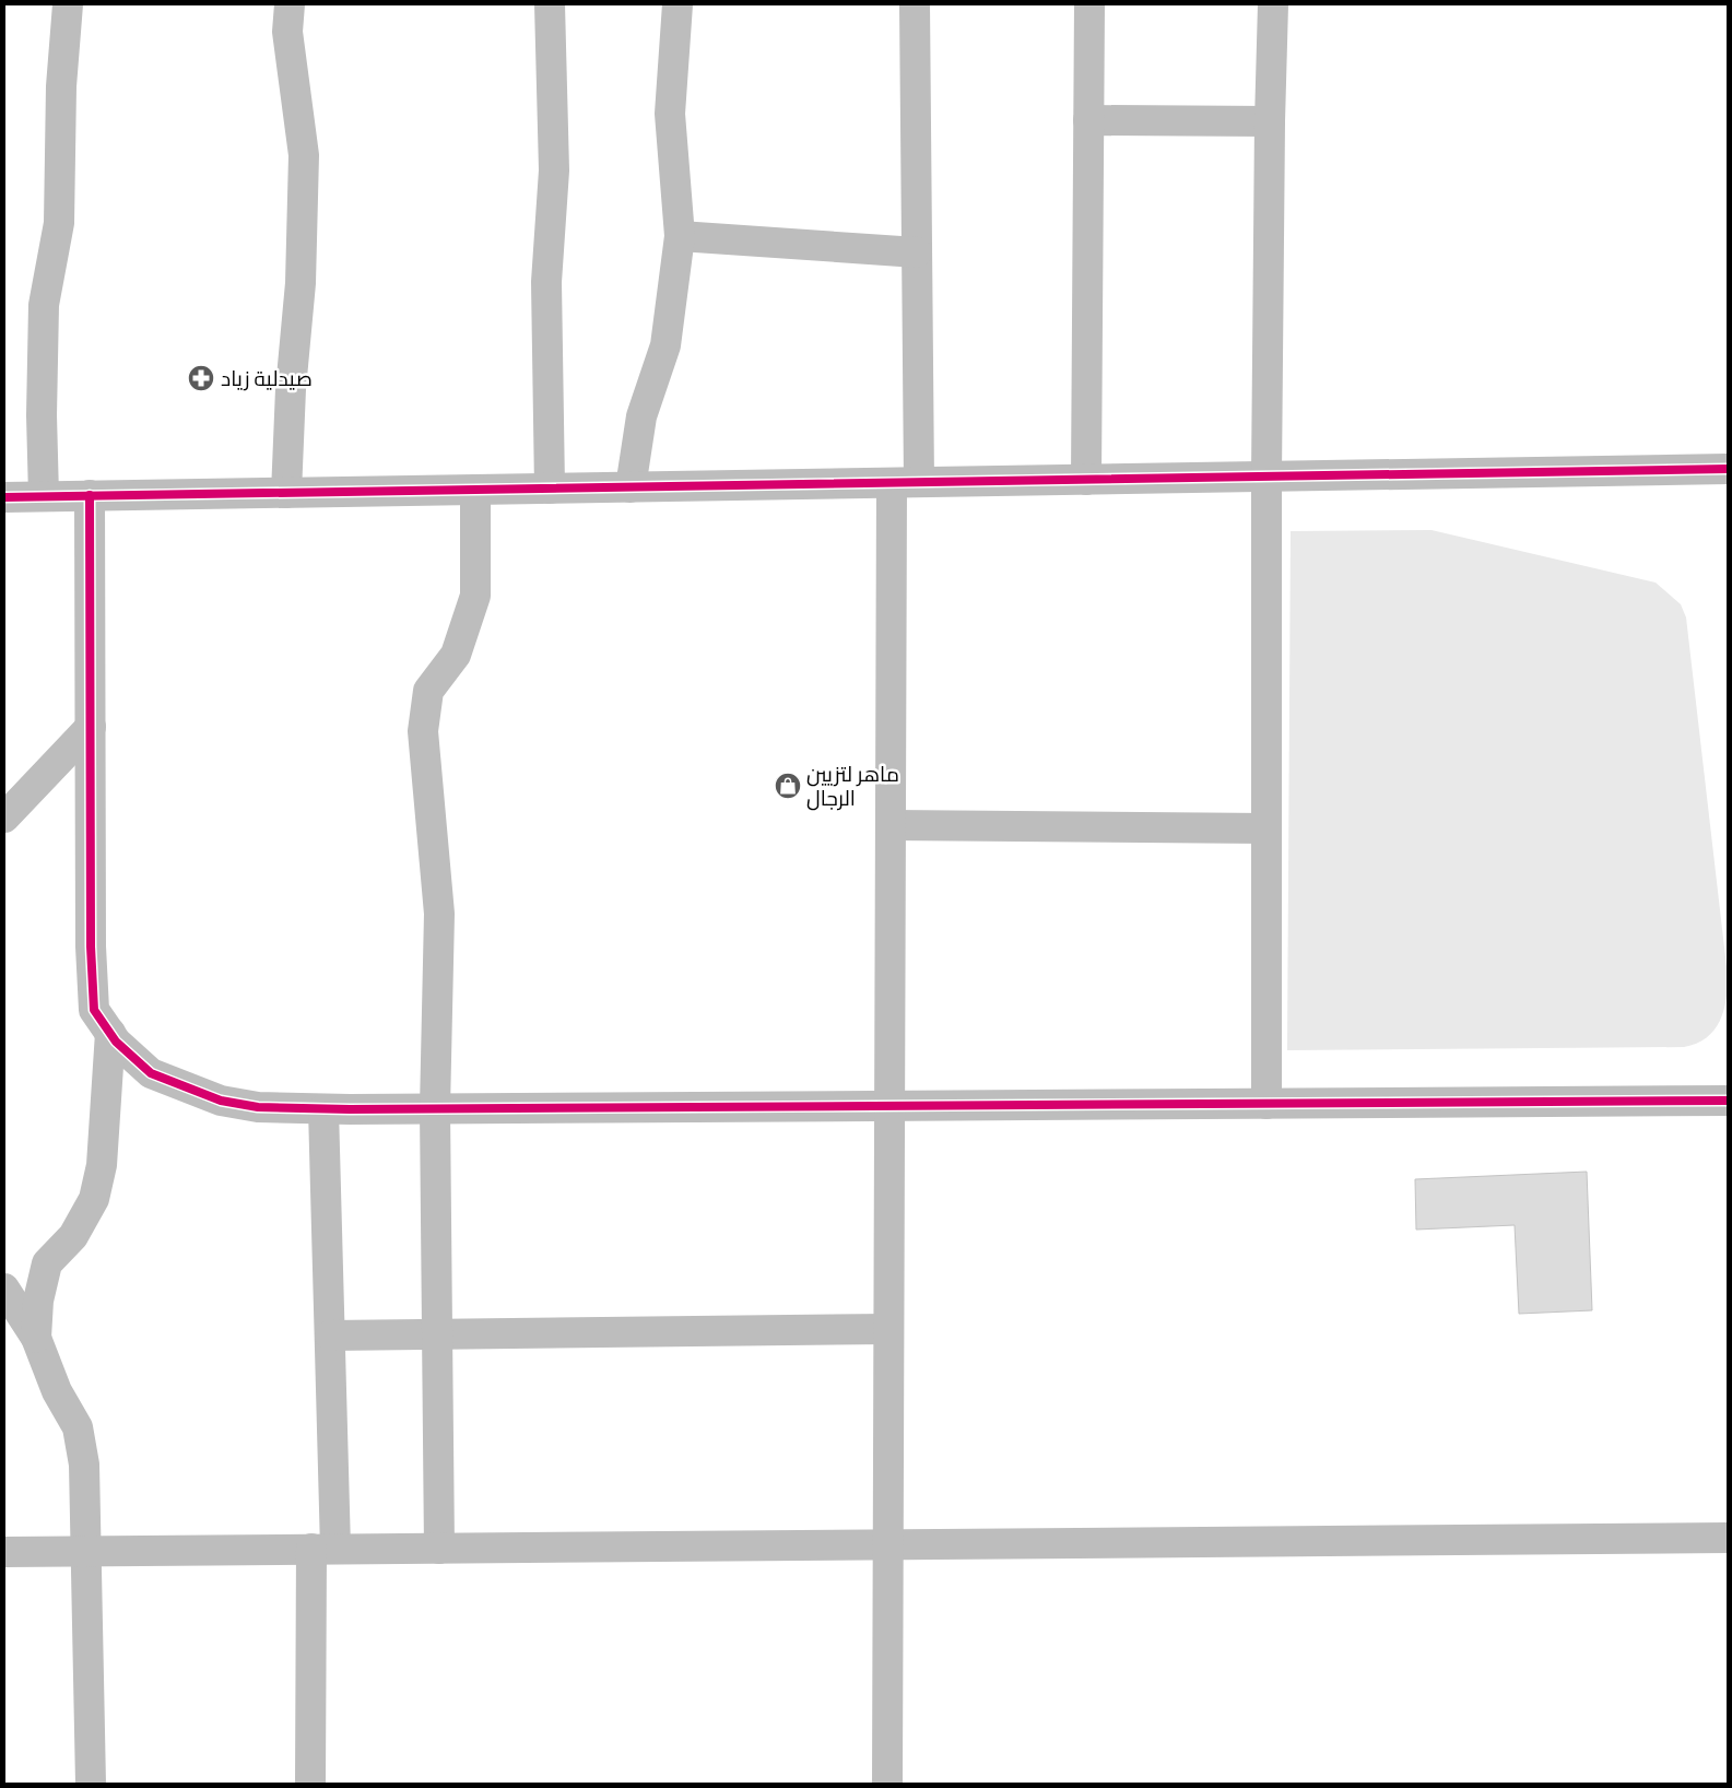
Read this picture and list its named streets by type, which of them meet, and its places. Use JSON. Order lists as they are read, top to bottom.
{
  "places": {
    "pharmacy": ["صيدلية زياد"],
    "shop": ["ماهر لتزيين الرجال"]
  }
}
